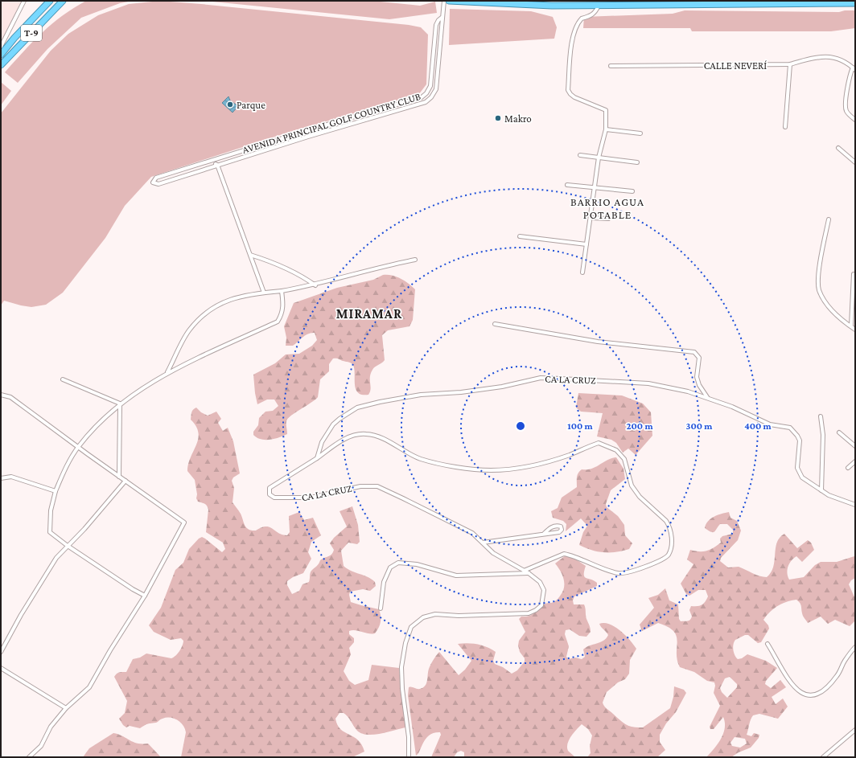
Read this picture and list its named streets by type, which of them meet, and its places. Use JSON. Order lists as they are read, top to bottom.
{
  "streets": {
    "highway": ["T-9"],
    "street": ["CALLE NEVERÍ", "AVENIDA PRINCIPAL GOLF COUNTRY CLUB", "CA LA CRUZ"]
  },
  "districts": ["BARRIO AGUA POTABLE", "MIRAMAR"],
  "places": ["Parque", "Makro"],
  "rings": [
    "100 m",
    "200 m",
    "300 m",
    "400 m"
  ]
}
